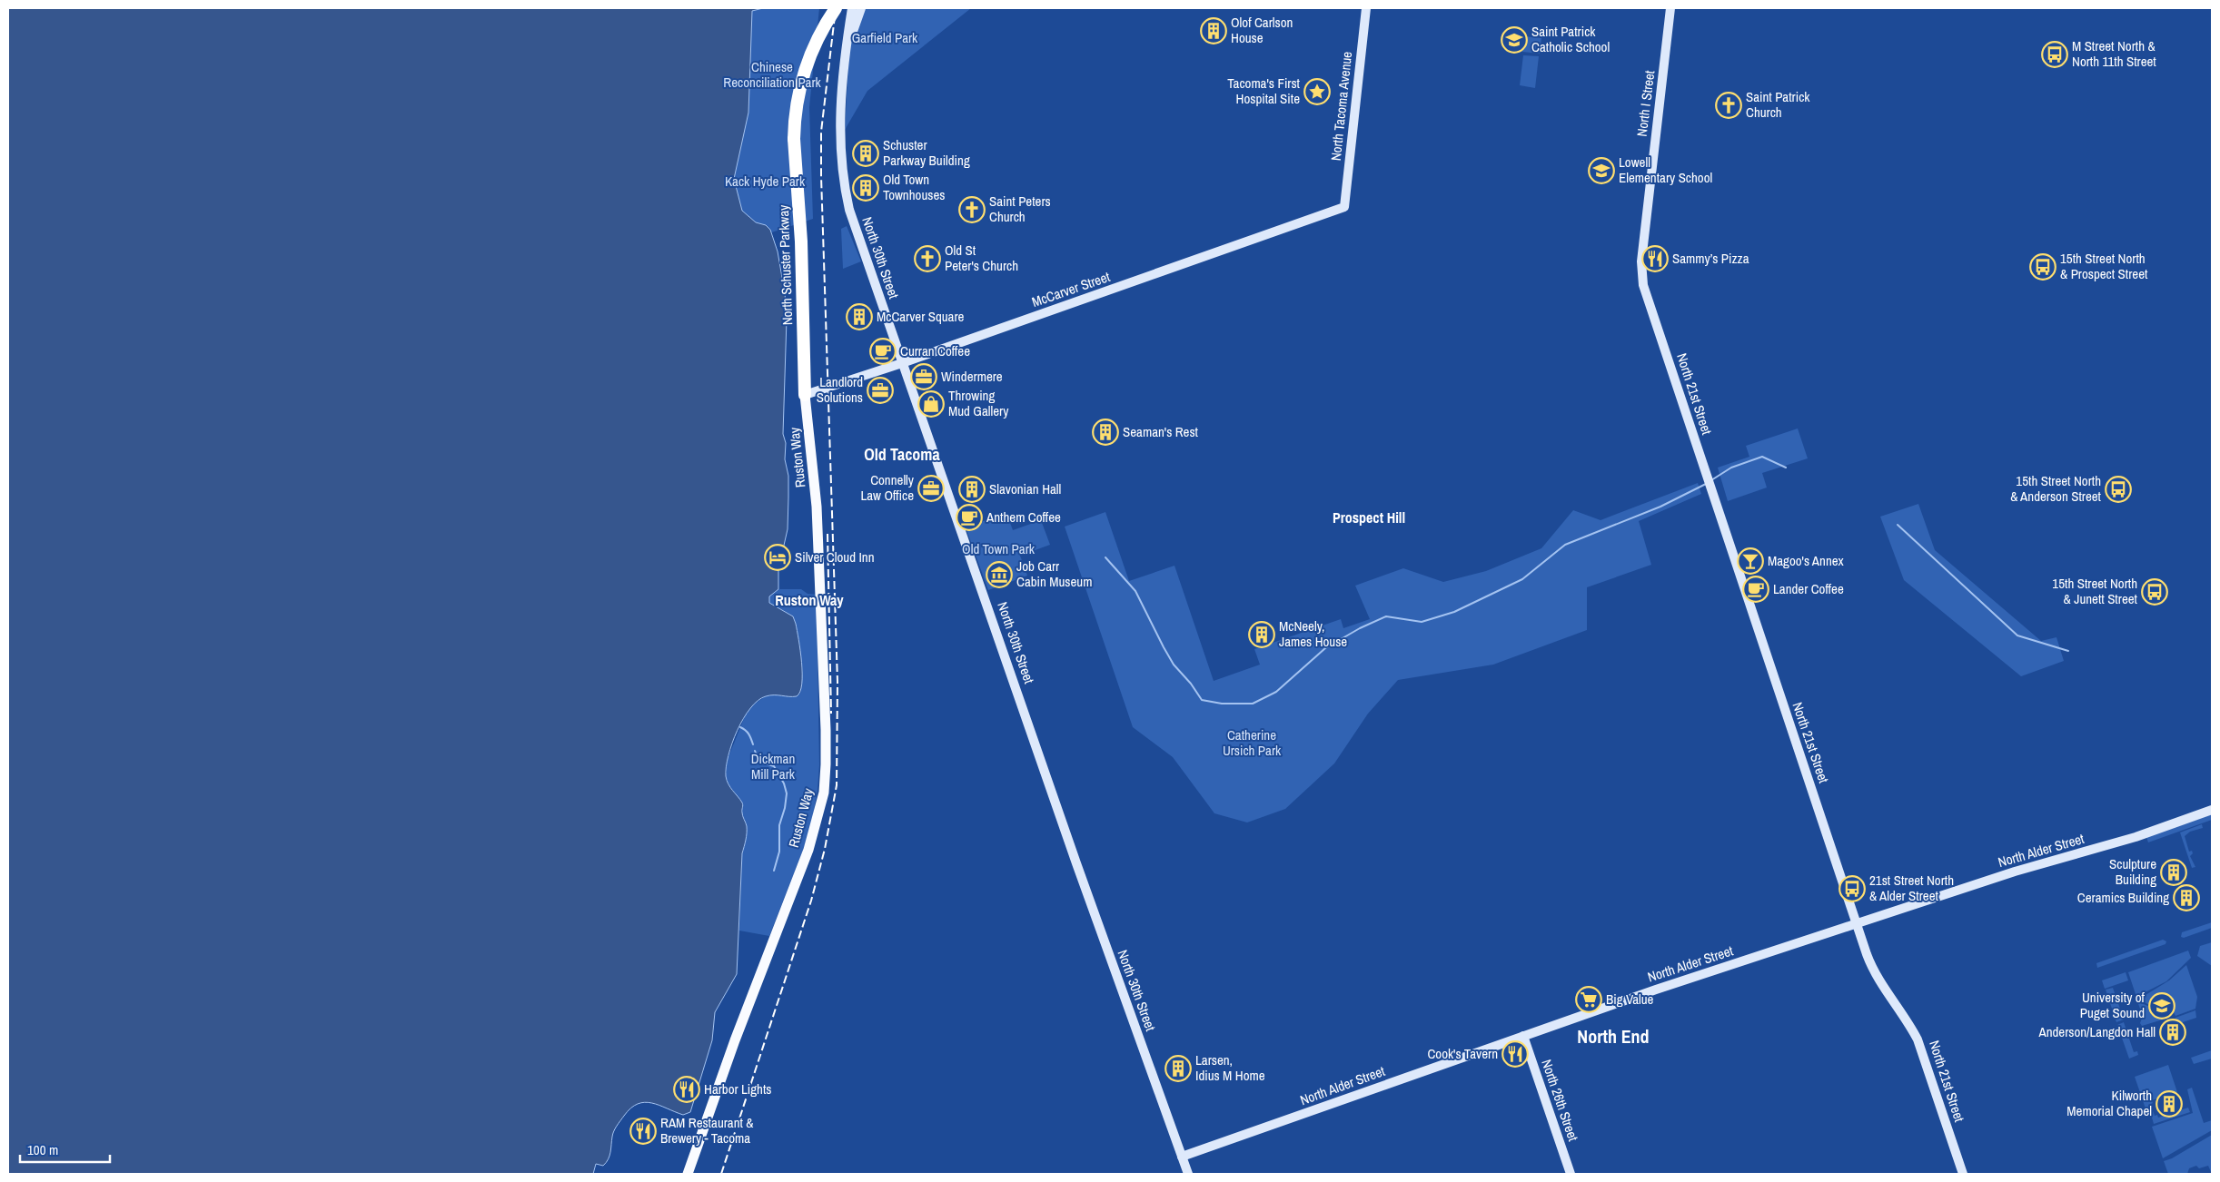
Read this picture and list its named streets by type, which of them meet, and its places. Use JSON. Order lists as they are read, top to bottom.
{
  "streets": {
    "highway": ["North Schuster Parkway"],
    "main road": [
      "North I Street",
      "North Tacoma Avenue",
      "North 30th Street",
      "McCarver Street",
      "North 21st Street",
      "Ruston Way",
      "North Alder Street",
      "North 26th Street"
    ]
  },
  "crossings": [
    ["North I Street", "North 21st Street"],
    ["North Tacoma Avenue", "McCarver Street"],
    ["North 30th Street", "McCarver Street"],
    ["North 30th Street", "North Alder Street"],
    ["North Schuster Parkway", "McCarver Street"],
    ["North Schuster Parkway", "Ruston Way"],
    ["McCarver Street", "Ruston Way"],
    ["North 21st Street", "North Alder Street"],
    ["North Alder Street", "North 26th Street"]
  ],
  "districts": [
    "Old Tacoma",
    "Prospect Hill",
    "Ruston Way",
    "North End"
  ],
  "parks": [
    "Garfield Park",
    "Chinese Reconciliation Park",
    "Kack Hyde Park",
    "Old Town Park",
    "Catherine Ursich Park",
    "Dickman Mill Park"
  ],
  "places": {
    "building": [
      "Olof Carlson House",
      "Schuster Parkway Building",
      "Old Town Townhouses",
      "McCarver Square",
      "Seaman's Rest",
      "Slavonian Hall",
      "McNeely, James House",
      "Sculpture Building",
      "Ceramics Building",
      "Anderson/Langdon Hall",
      "Larsen, Idius M Home",
      "Kilworth Memorial Chapel"
    ],
    "school or university": ["Saint Patrick Catholic School", "Lowell Elementary School", "University of Puget Sound"],
    "bus stop": [
      "M Street North & North 11th Street",
      "15th Street North & Prospect Street",
      "15th Street North & Anderson Street",
      "15th Street North & Junett Street",
      "21st Street North & Alder Street"
    ],
    "place": ["Tacoma's First Hospital Site"],
    "church": ["Saint Patrick Church", "Saint Peters Church", "Old St Peter's Church"],
    "restaurant": [
      "Sammy’s Pizza",
      "Cook's Tavern",
      "Harbor Lights",
      "RAM Restaurant & Brewery - Tacoma"
    ],
    "cafe": ["Curran Coffee", "Anthem Coffee", "Lander Coffee"],
    "office": ["Windermere", "Landlord Solutions", "Connelly Law Office"],
    "shop": ["Throwing Mud Gallery"],
    "hotel": ["Silver Cloud Inn"],
    "bar": ["Magoo's Annex"],
    "museum": ["Job Carr Cabin Museum"],
    "supermarket": ["Big Value"]
  },
  "scale_bar": "100 m"
}
